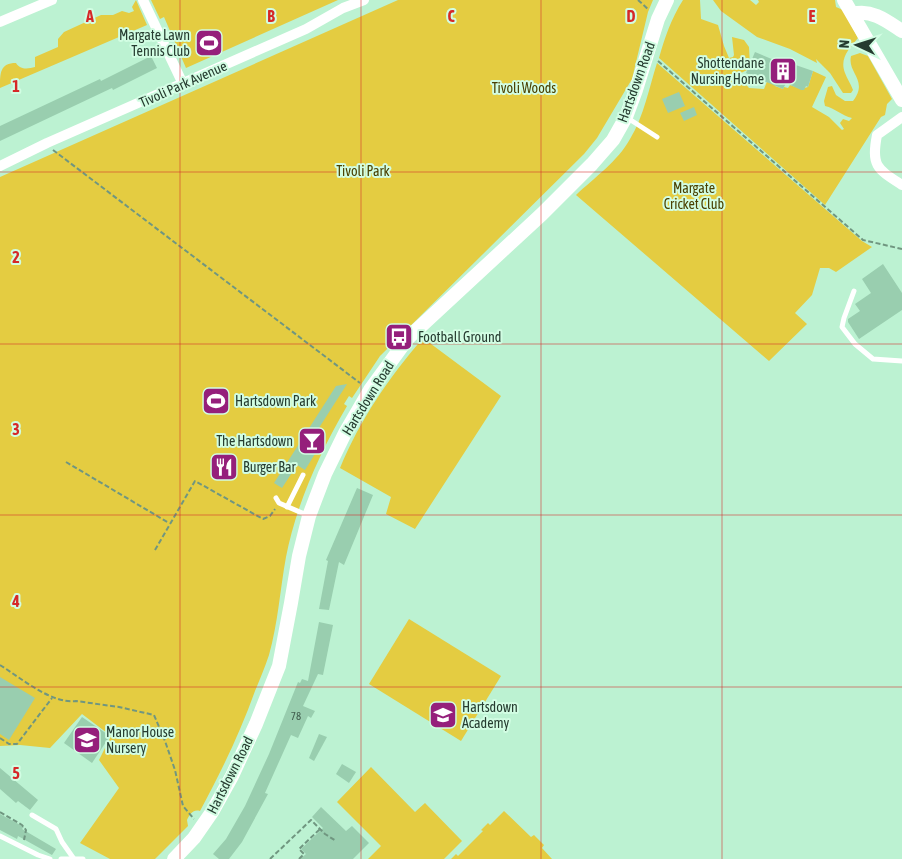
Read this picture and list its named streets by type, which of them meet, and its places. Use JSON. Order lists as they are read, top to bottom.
{
  "streets": {
    "main road": ["Hartsdown Road"],
    "street": ["Tivoli Park Avenue"]
  },
  "parks": ["Tivoli Woods", "Tivoli Park", "Margate Cricket Club"],
  "places": {
    "sports": ["Margate Lawn Tennis Club", "Hartsdown Park"],
    "building": ["Shottendane Nursing Home"],
    "bus stop": ["Football Ground"],
    "bar": ["The Hartsdown"],
    "restaurant": ["Burger Bar"],
    "school or university": ["Hartsdown Academy", "Manor House Nursery"]
  },
  "house_numbers": ["78"],
  "north": "left",
  "grid": {
    "columns": [
      "A",
      "B",
      "C",
      "D",
      "E"
    ],
    "rows": [
      "1",
      "2",
      "3",
      "4",
      "5"
    ]
  }
}
